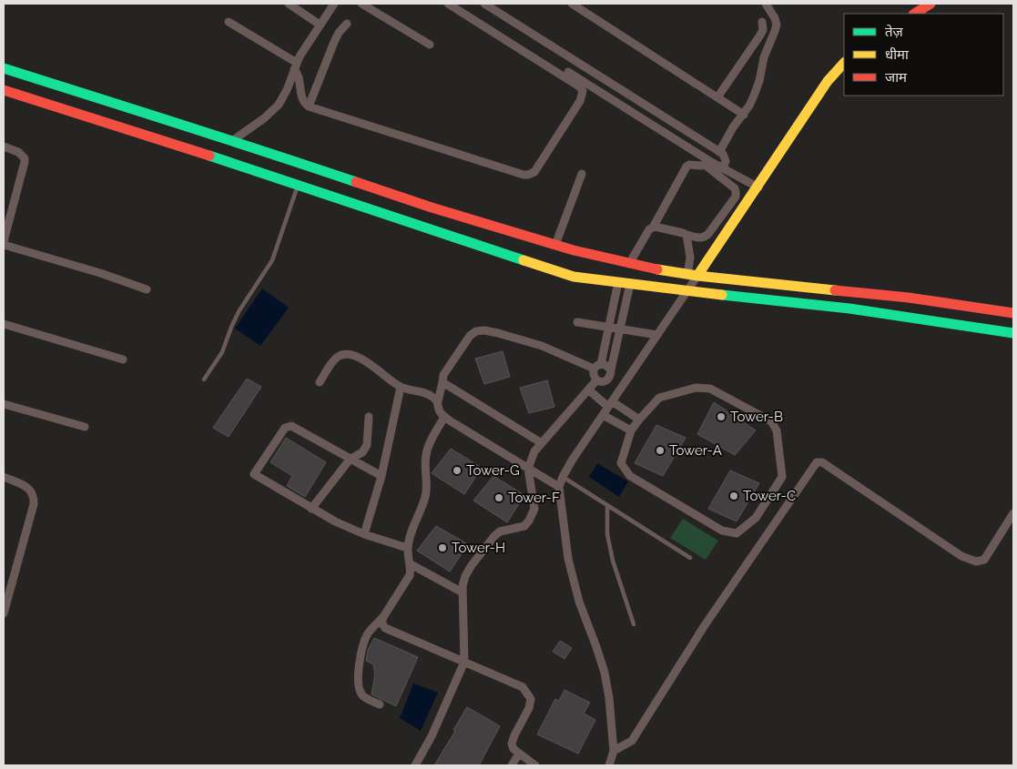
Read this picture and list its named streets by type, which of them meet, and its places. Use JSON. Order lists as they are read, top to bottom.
{
  "places": [
    "Tower-B",
    "Tower-A",
    "Tower-G",
    "Tower-C",
    "Tower-F",
    "Tower-H"
  ],
  "legend": ["तेज़", "धीमा", "जाम"]
}
